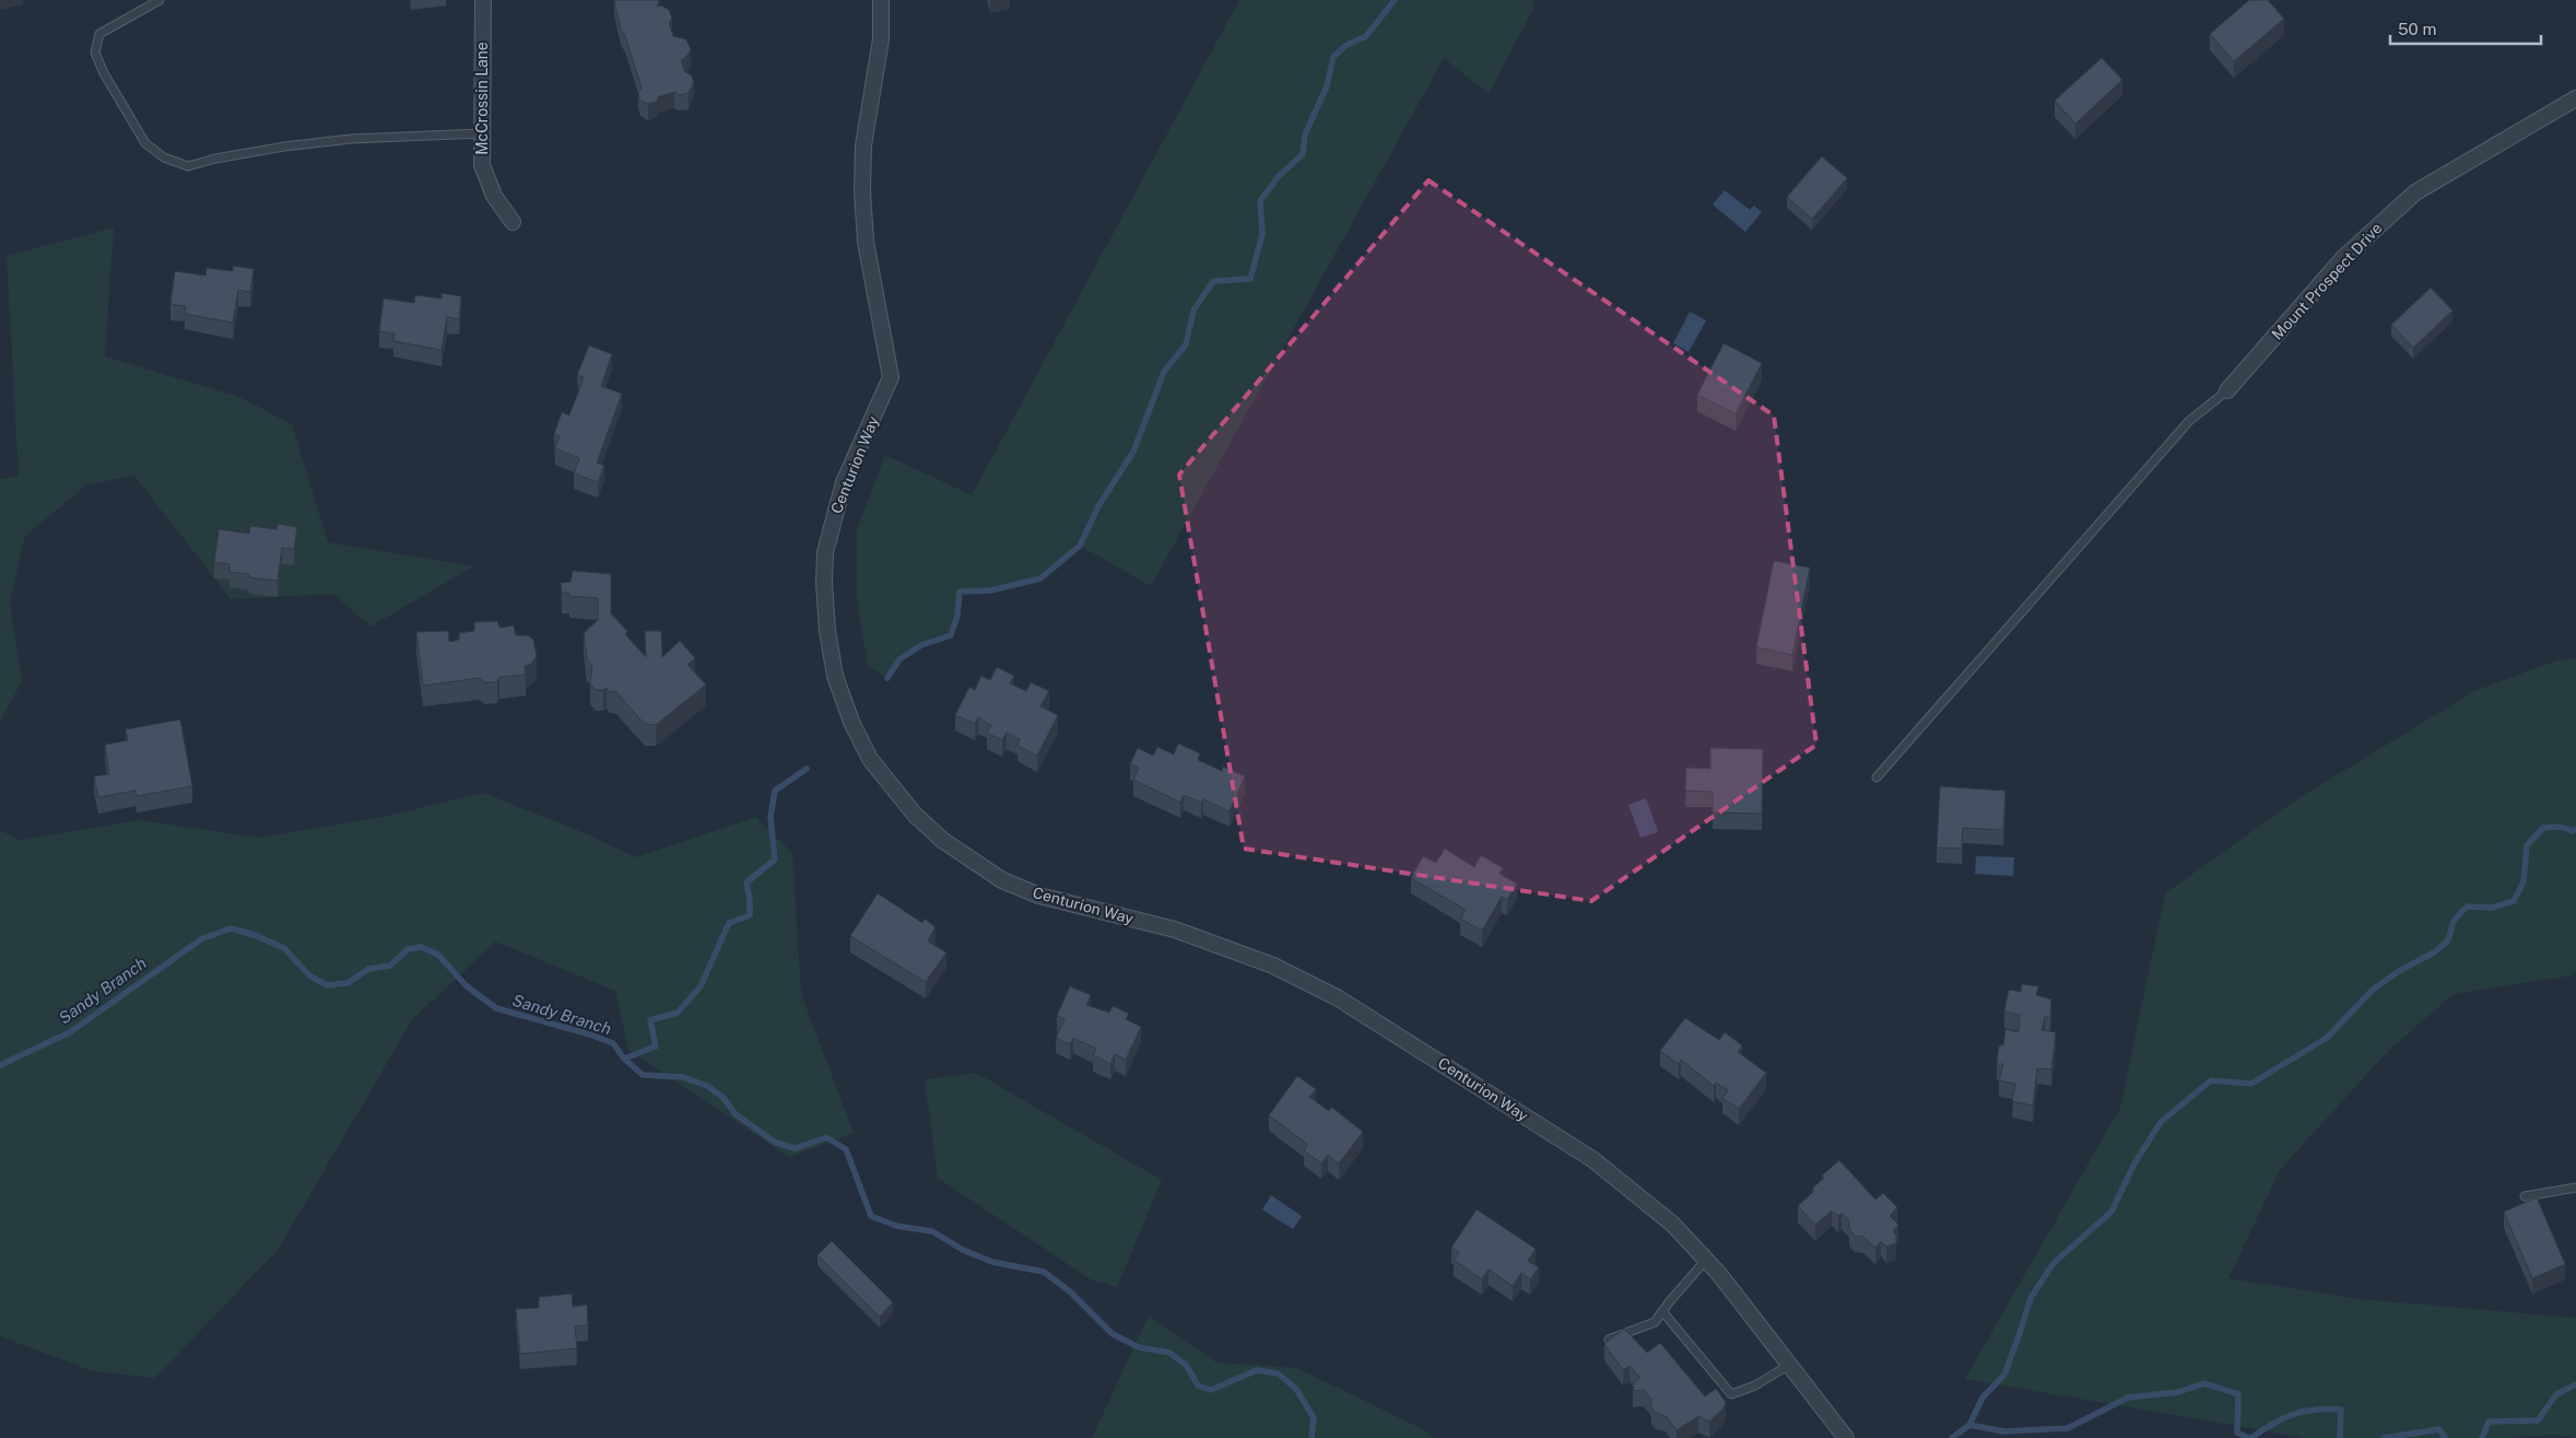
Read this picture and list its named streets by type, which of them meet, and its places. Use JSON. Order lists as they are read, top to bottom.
{
  "streets": {
    "street": ["McCrossin Lane", "Mount Prospect Drive", "Centurion Way"]
  },
  "water": ["Sandy Branch"],
  "scale_bar": "50 m"
}
